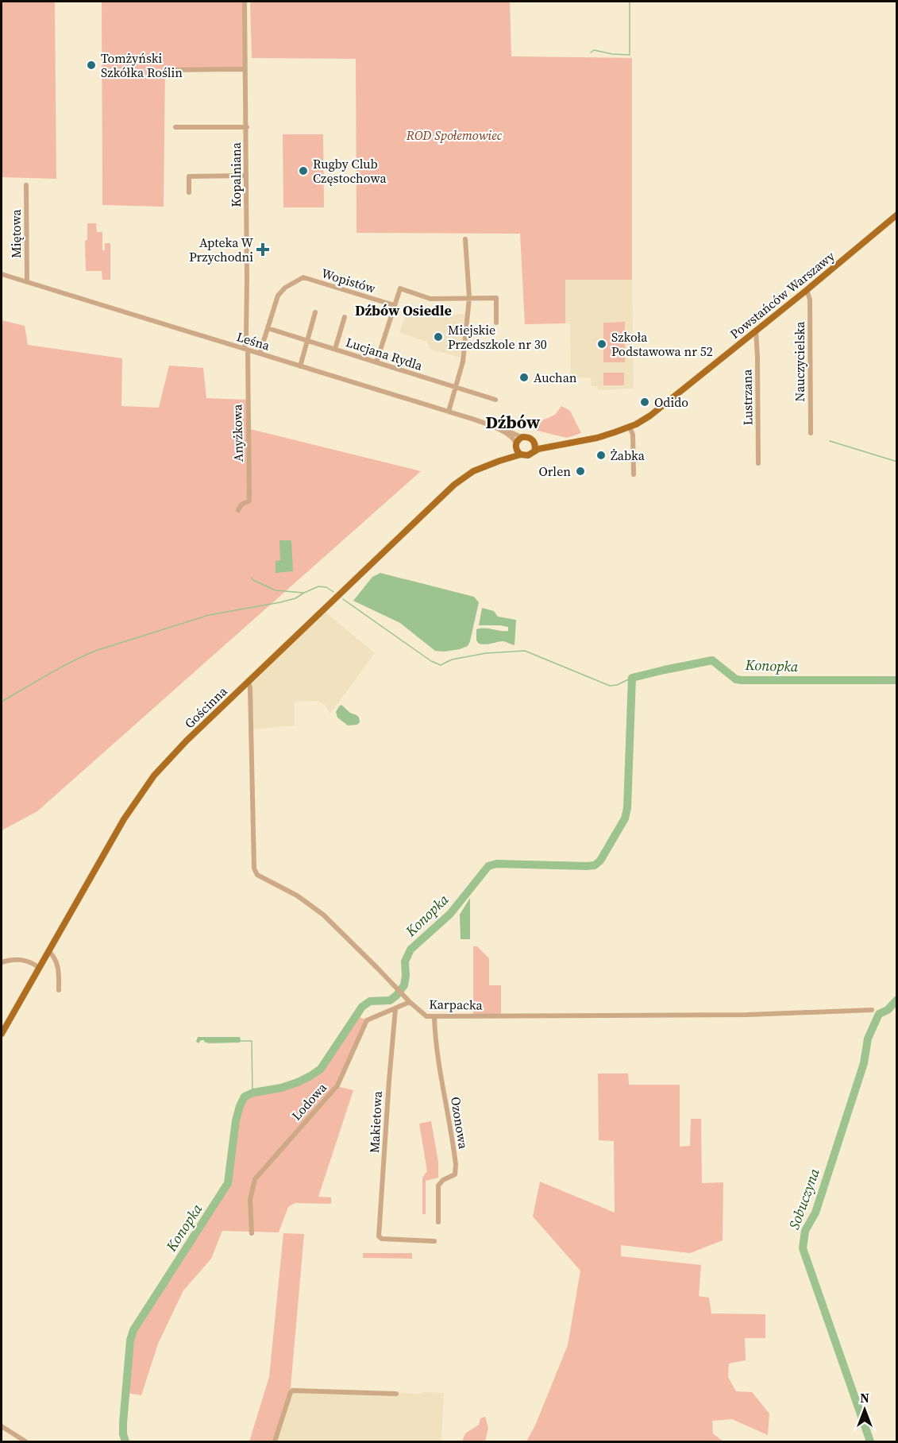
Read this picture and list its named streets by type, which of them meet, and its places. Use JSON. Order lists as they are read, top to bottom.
{
  "streets": {
    "main road": ["Powstańców Warszawy", "Gościnna"],
    "street": [
      "Kopalniana",
      "Miętowa",
      "Wopistów",
      "Leśna",
      "Lucjana Rydla",
      "Nauczycielska",
      "Lustrzana",
      "Anyżkowa",
      "Karpacka",
      "Lodowa",
      "Makietowa",
      "Ozonowa"
    ]
  },
  "crossings": [
    ["Kopalniana", "Leśna"],
    ["Kopalniana", "Anyżkowa"],
    ["Miętowa", "Leśna"],
    ["Wopistów", "Leśna"],
    ["Wopistów", "Lucjana Rydla"],
    ["Powstańców Warszawy", "Leśna"],
    ["Powstańców Warszawy", "Nauczycielska"],
    ["Powstańców Warszawy", "Lustrzana"],
    ["Powstańców Warszawy", "Gościnna"],
    ["Leśna", "Anyżkowa"],
    ["Leśna", "Gościnna"],
    ["Gościnna", "Karpacka"],
    ["Karpacka", "Lodowa"],
    ["Karpacka", "Ozonowa"],
    ["Lodowa", "Makietowa"]
  ],
  "districts": ["Dźbów Osiedle", "Dźbów"],
  "water": ["Konopka", "Sobuczyna"],
  "parks": ["ROD Społemowiec"],
  "places": {
    "other": [
      "Tomżyński Szkółka Roślin",
      "Rugby Club Częstochowa",
      "Miejskie Przedszkole nr 30",
      "Szkoła Podstawowa nr 52",
      "Auchan",
      "Odido",
      "Żabka",
      "Orlen"
    ],
    "health": ["Apteka W Przychodni"]
  },
  "north": "top"
}
